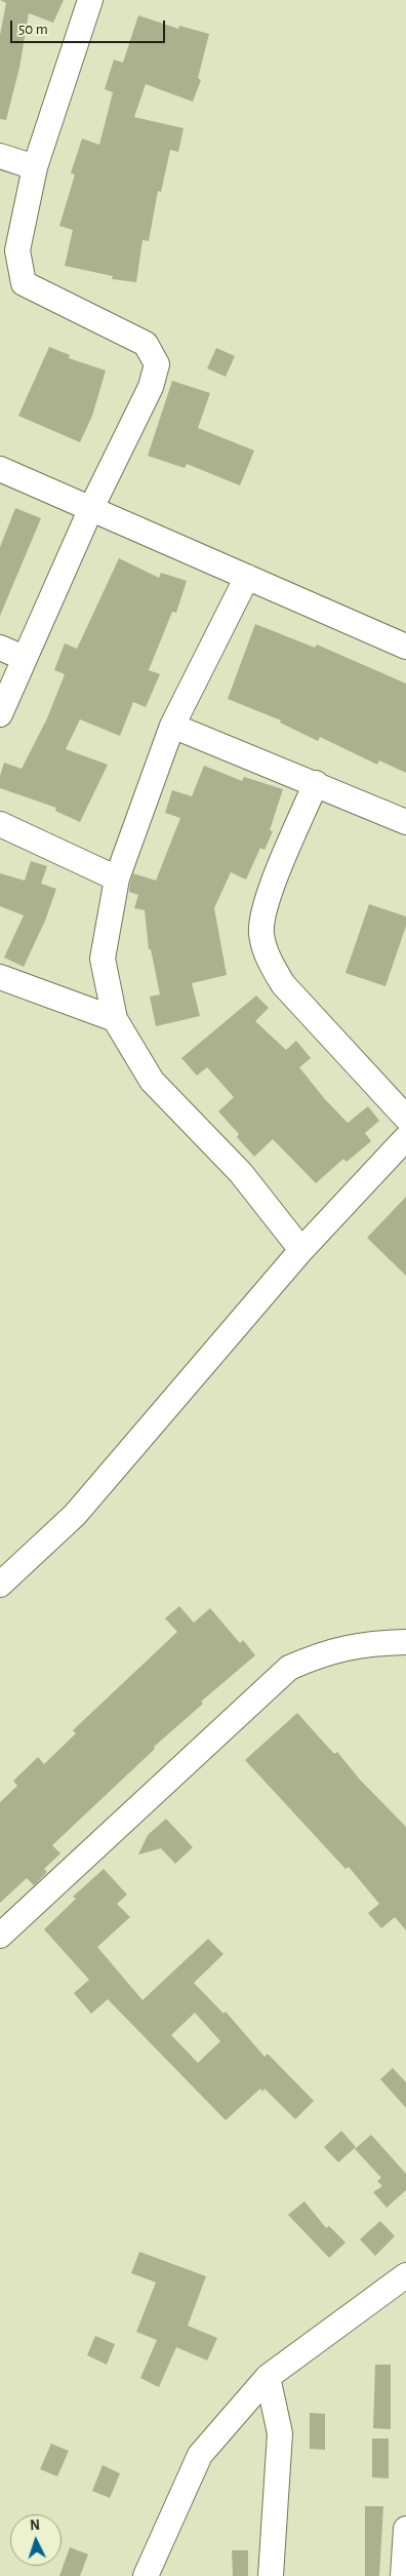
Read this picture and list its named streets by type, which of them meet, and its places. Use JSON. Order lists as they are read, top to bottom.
{
  "scale_bar": "50 m",
  "north": "top"
}
